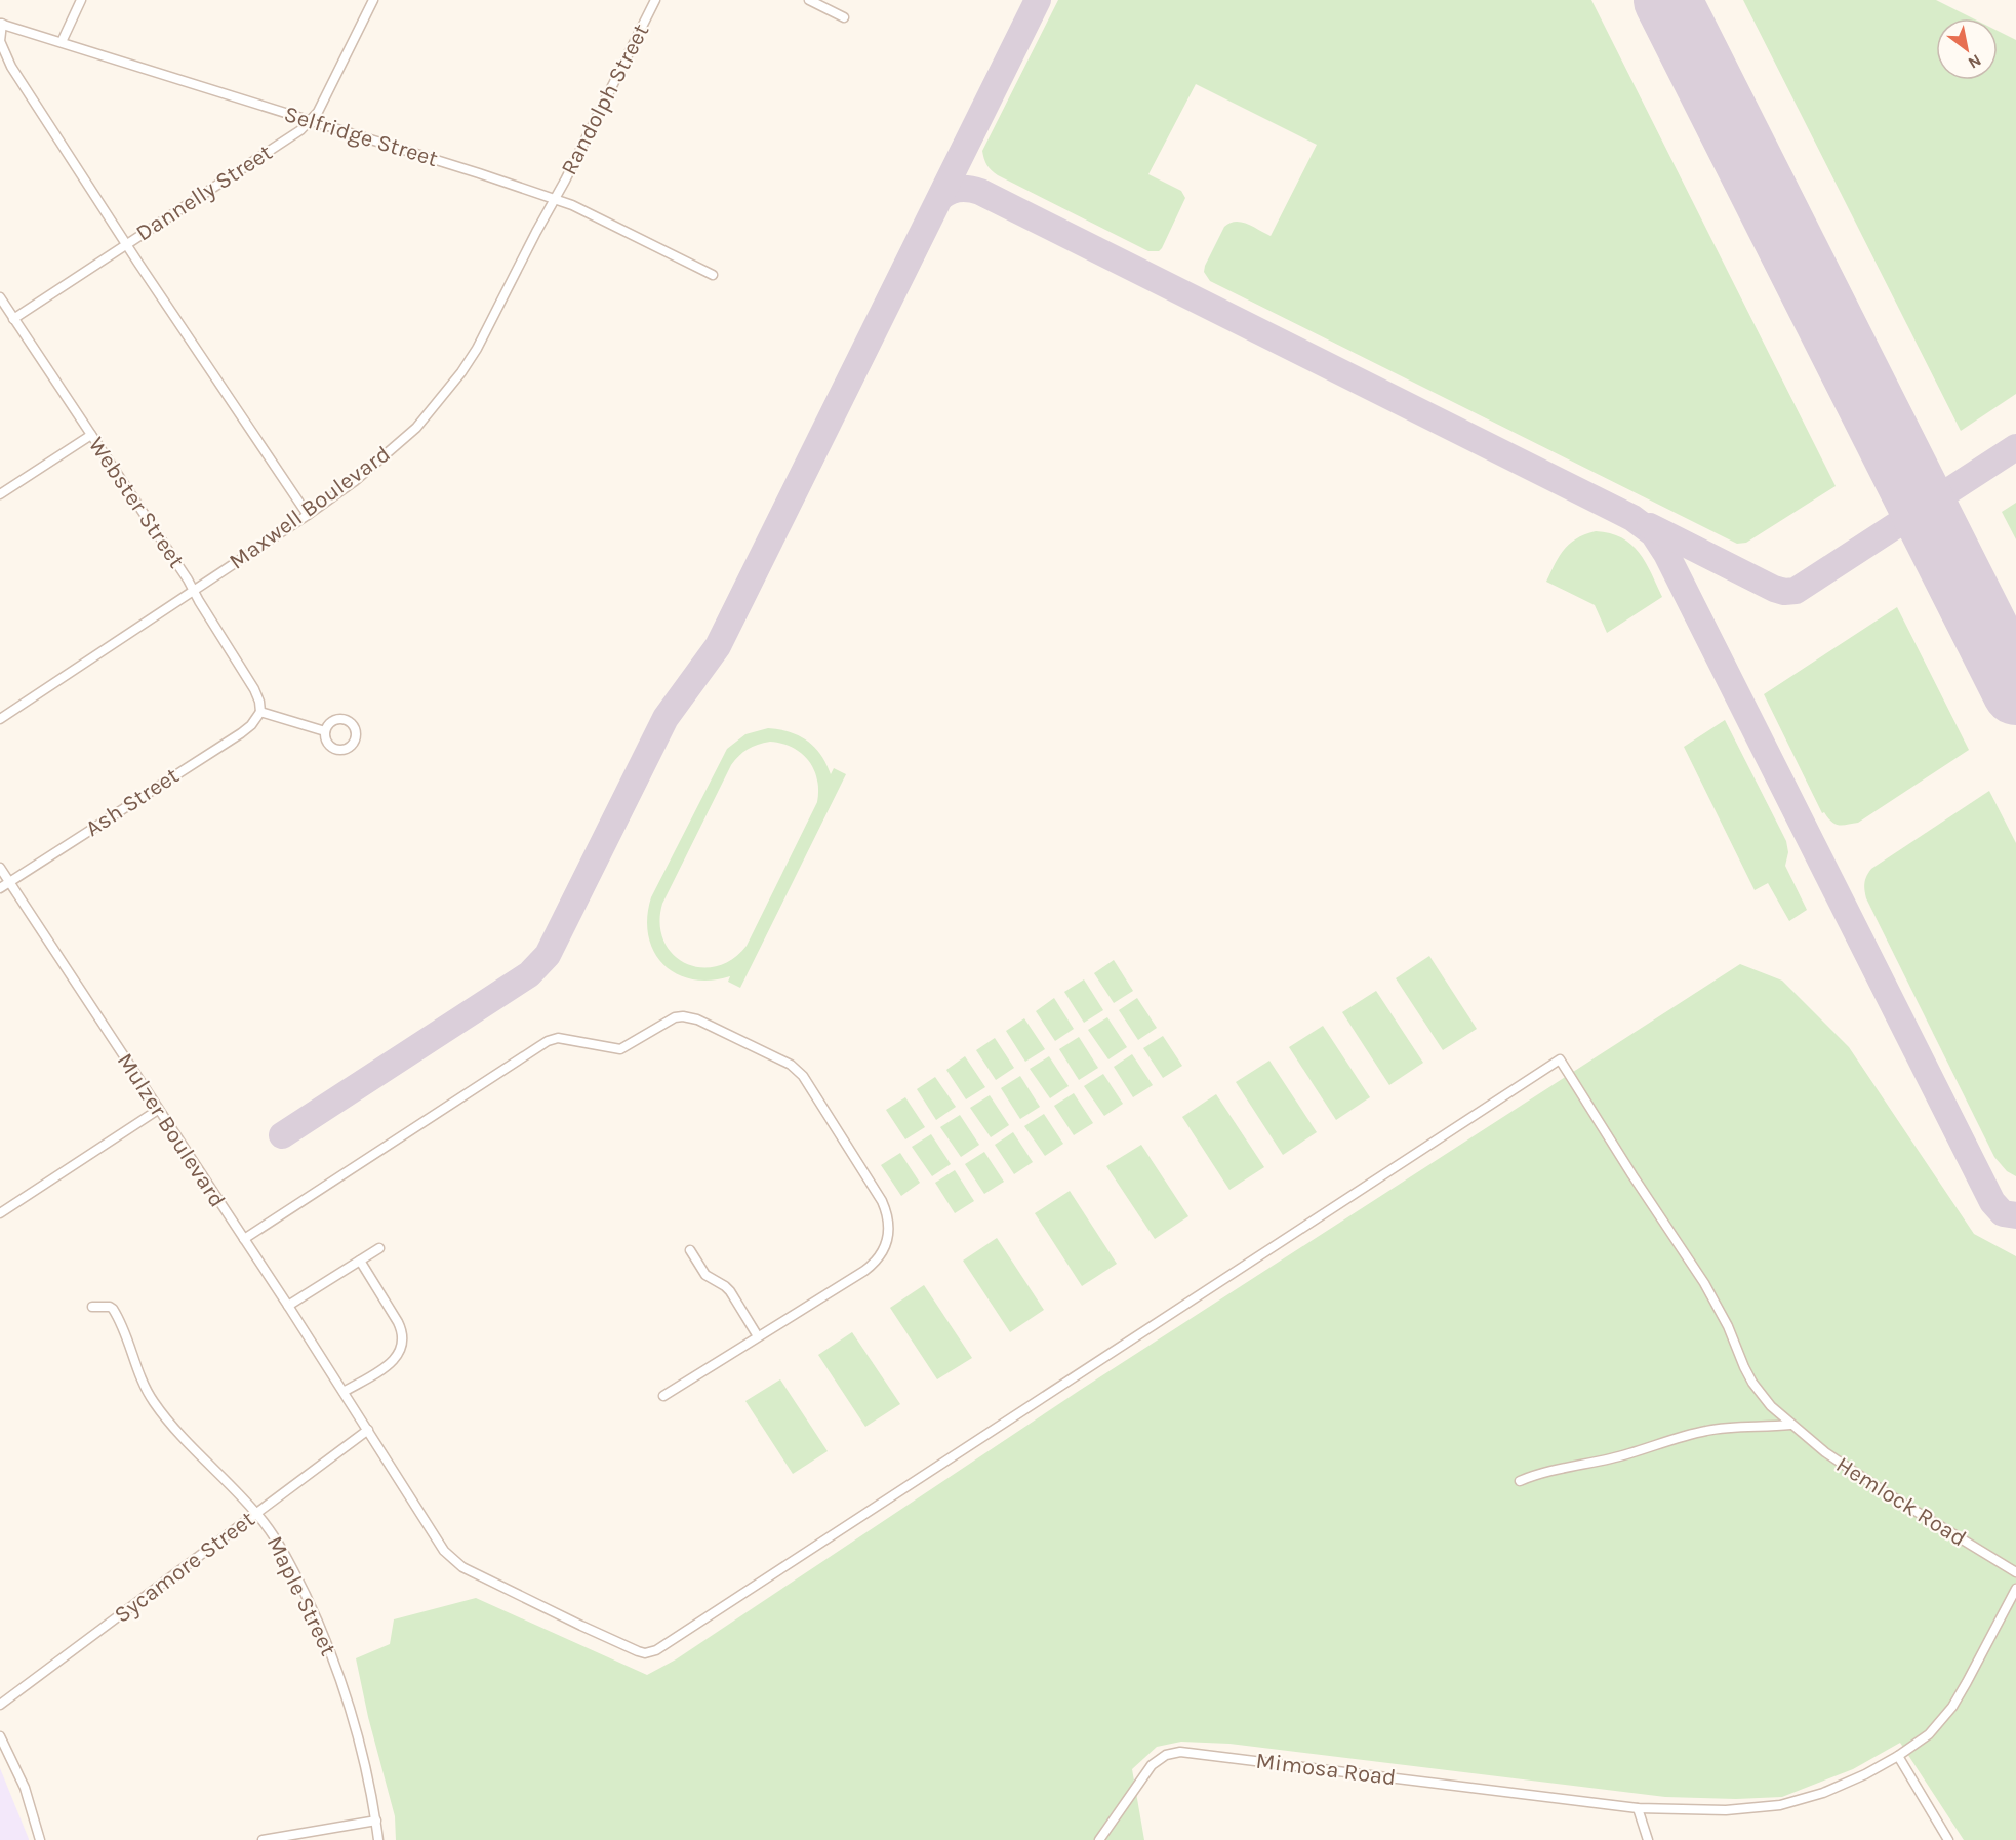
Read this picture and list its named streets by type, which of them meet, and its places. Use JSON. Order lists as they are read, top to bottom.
{
  "streets": {
    "street": [
      "Randolph Street",
      "Selfridge Street",
      "Dannelly Street",
      "Webster Street",
      "Maxwell Boulevard",
      "Ash Street",
      "Mulzer Boulevard",
      "Hemlock Road",
      "Sycamore Street",
      "Maple Street",
      "Mimosa Road"
    ]
  },
  "crossings": [
    ["Randolph Street", "Selfridge Street"],
    ["Randolph Street", "Maxwell Boulevard"],
    ["Selfridge Street", "Dannelly Street"],
    ["Selfridge Street", "Maxwell Boulevard"],
    ["Dannelly Street", "Webster Street"],
    ["Webster Street", "Maxwell Boulevard"],
    ["Webster Street", "Ash Street"],
    ["Ash Street", "Mulzer Boulevard"],
    ["Mulzer Boulevard", "Hemlock Road"],
    ["Mulzer Boulevard", "Sycamore Street"],
    ["Hemlock Road", "Sycamore Street"],
    ["Sycamore Street", "Maple Street"]
  ],
  "north": "bottom right"
}
